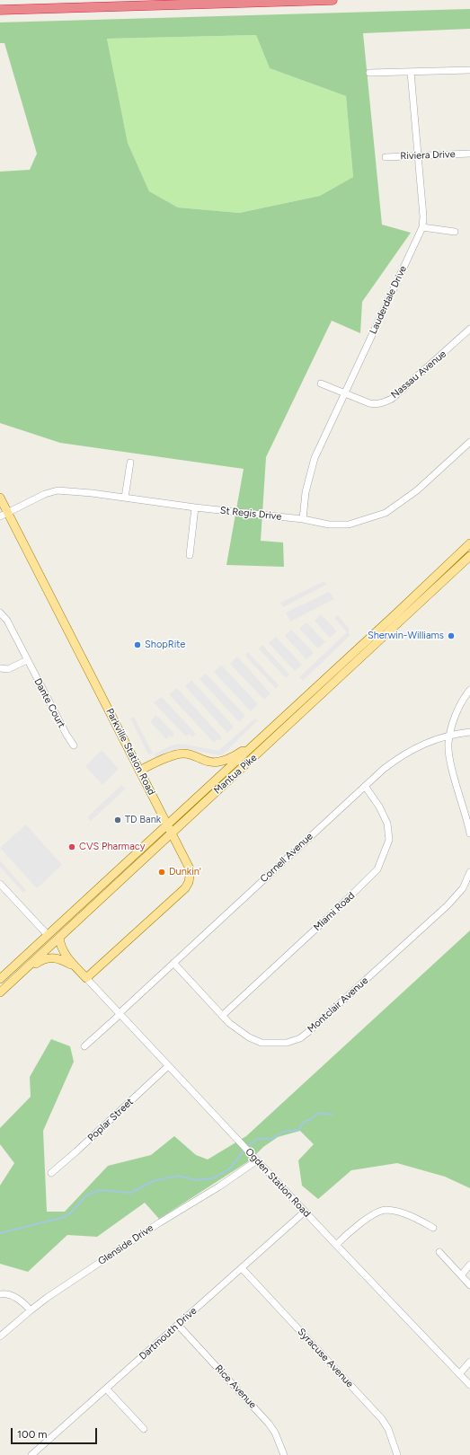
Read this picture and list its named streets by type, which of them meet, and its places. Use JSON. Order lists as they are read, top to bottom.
{
  "streets": {
    "main road": ["Parkville Station Road", "Mantua Pike"],
    "street": [
      "Riviera Drive",
      "Lauderdale Drive",
      "Nassau Avenue",
      "St Regis Drive",
      "Dante Court",
      "Cornell Avenue",
      "Miami Road",
      "Montclair Avenue",
      "Poplar Street",
      "Ogden Station Road",
      "Glenside Drive",
      "Dartmouth Drive",
      "Syracuse Avenue",
      "Rice Avenue"
    ]
  },
  "crossings": [
    ["Riviera Drive", "Lauderdale Drive"],
    ["Lauderdale Drive", "Nassau Avenue"],
    ["Lauderdale Drive", "St Regis Drive"],
    ["St Regis Drive", "Parkville Station Road"],
    ["Parkville Station Road", "Mantua Pike"],
    ["Parkville Station Road", "Ogden Station Road"],
    ["Cornell Avenue", "Miami Road"],
    ["Cornell Avenue", "Montclair Avenue"],
    ["Cornell Avenue", "Ogden Station Road"],
    ["Miami Road", "Montclair Avenue"],
    ["Poplar Street", "Ogden Station Road"],
    ["Ogden Station Road", "Glenside Drive"],
    ["Ogden Station Road", "Dartmouth Drive"],
    ["Dartmouth Drive", "Syracuse Avenue"],
    ["Dartmouth Drive", "Rice Avenue"]
  ],
  "places": [
    "Sherwin-Williams",
    "ShopRite",
    "TD Bank",
    "CVS Pharmacy",
    "Dunkin'"
  ],
  "scale_bar": "100 m"
}
